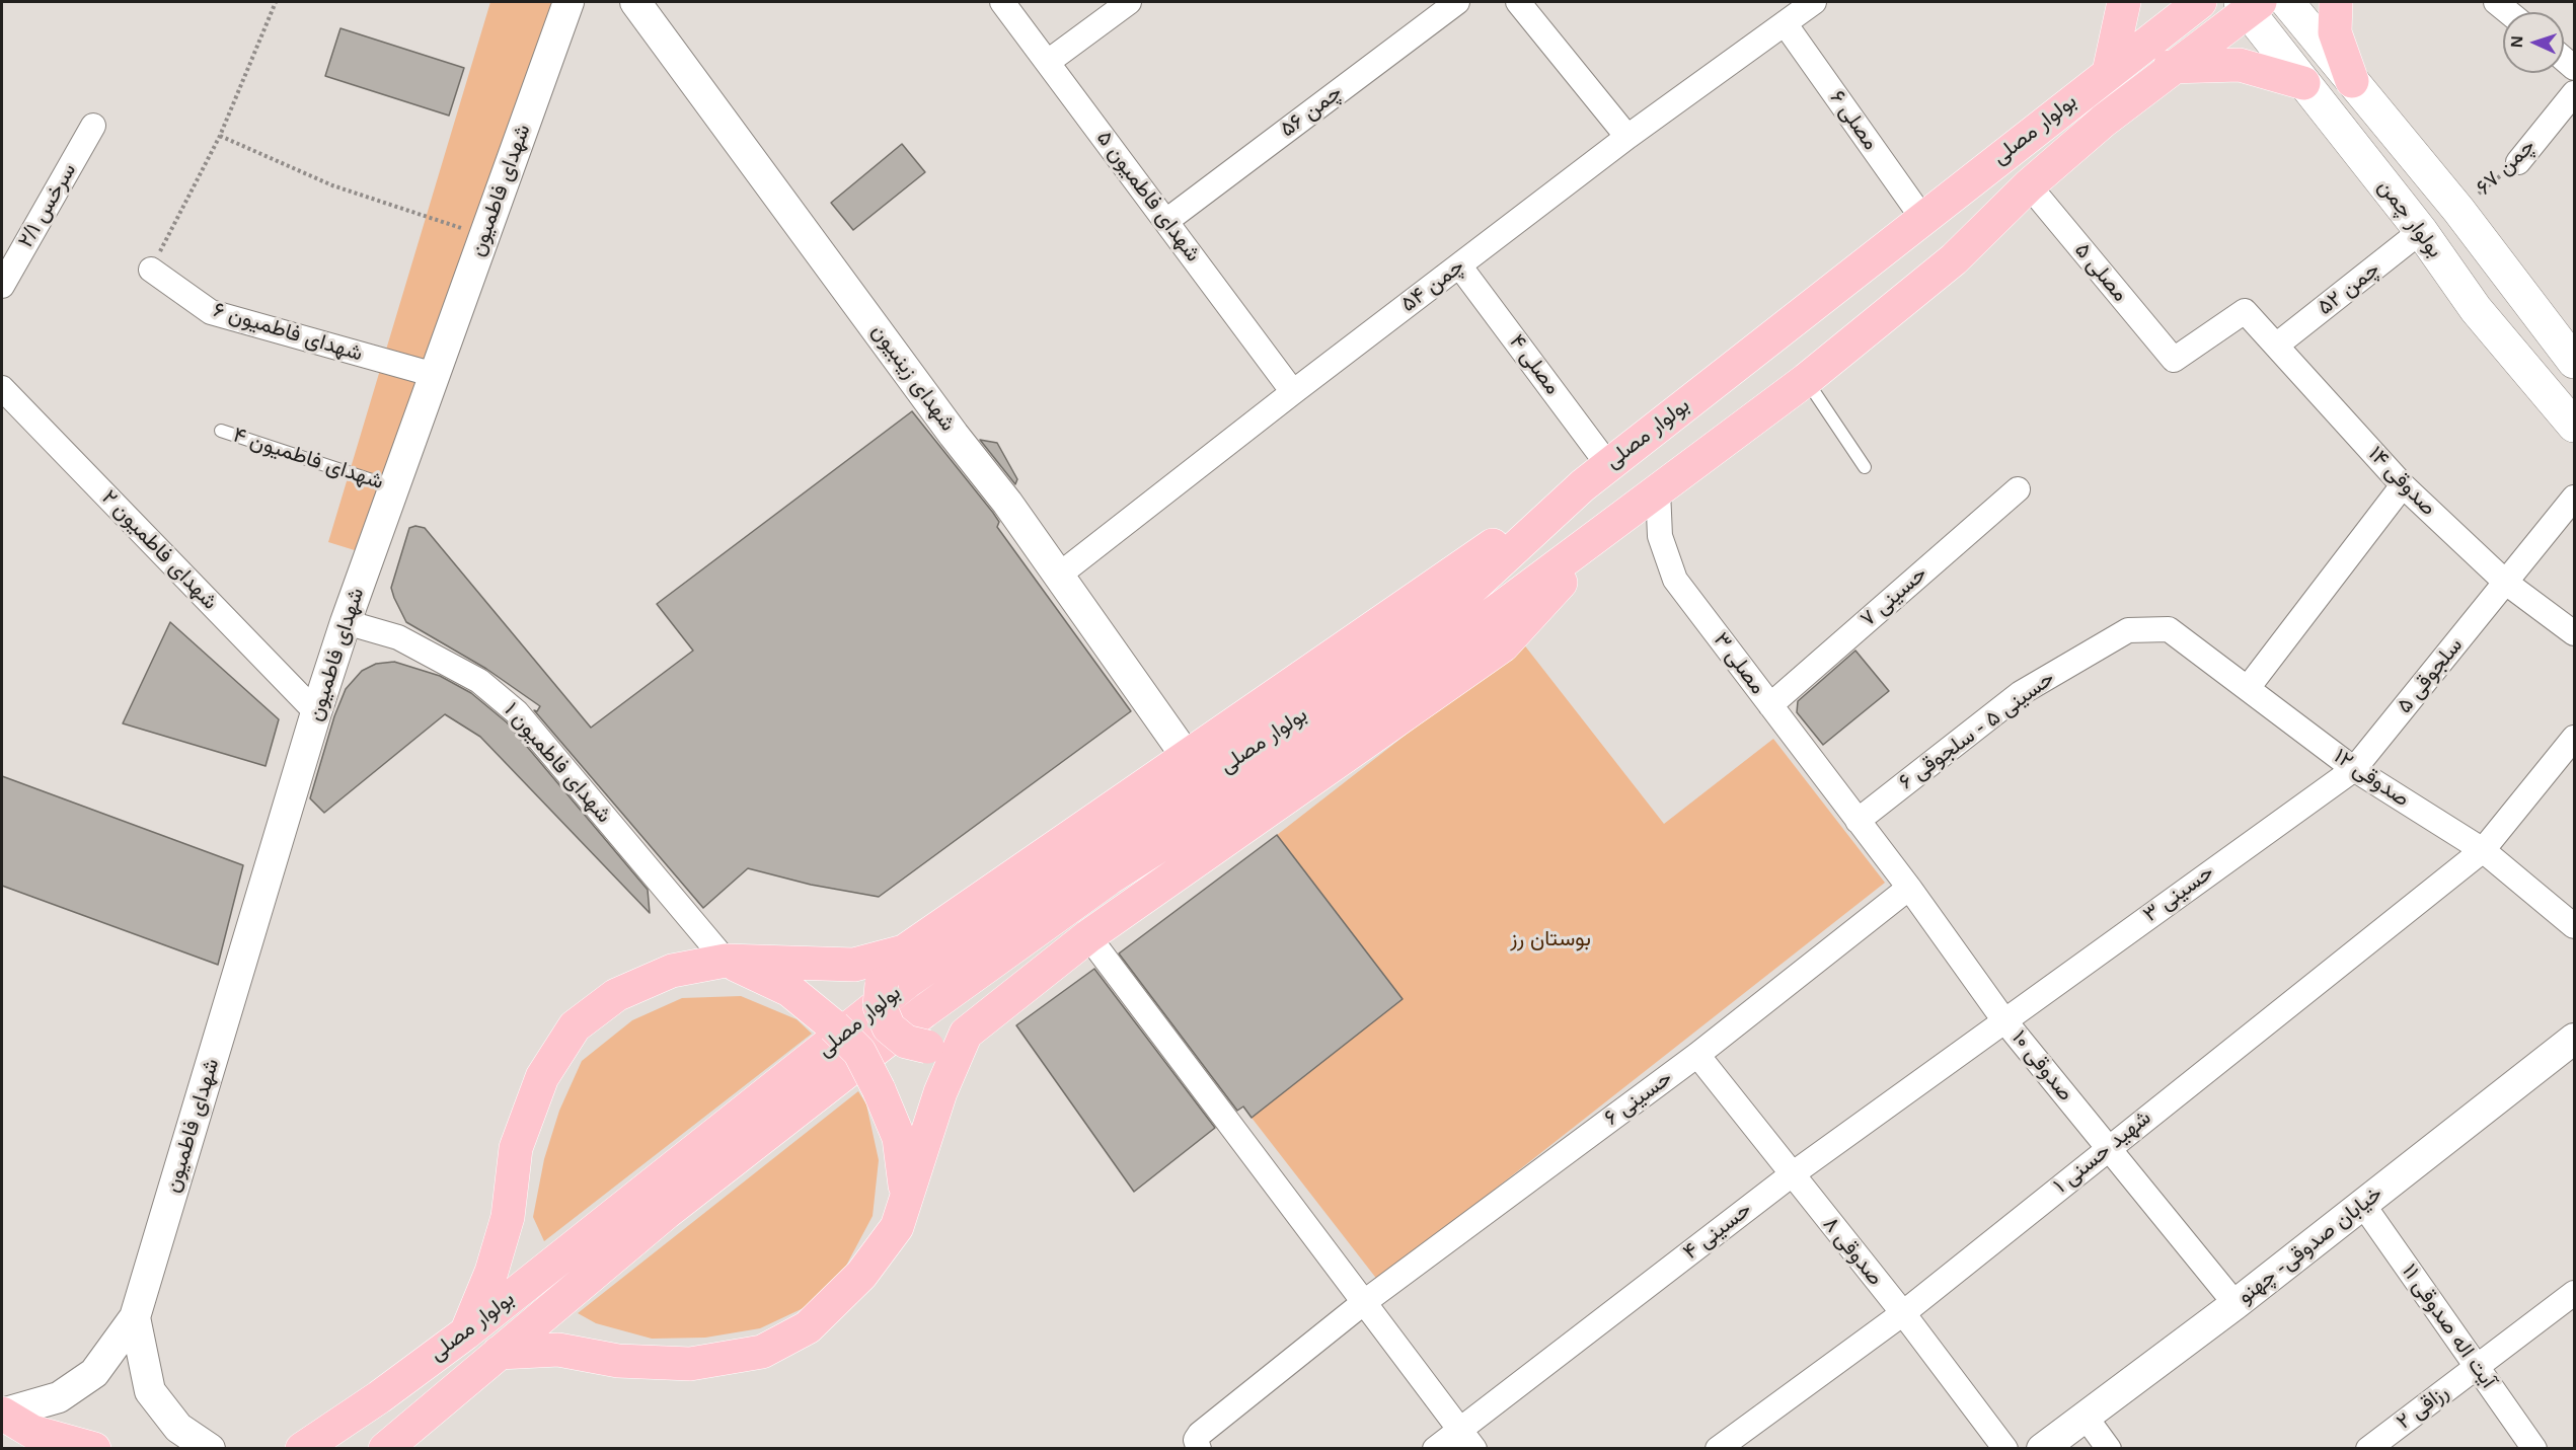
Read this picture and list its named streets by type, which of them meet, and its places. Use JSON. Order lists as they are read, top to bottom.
{
  "streets": {
    "main road": ["بولوار مصلی", "بولوار چمن"],
    "street": [
      "چمن ۵۶",
      "مصلی ۶",
      "چمن ۶۷",
      "شهدای فاطمیون",
      "شهدای فاطمیون ۵",
      "سرخس ۲/۱",
      "مصلی ۵",
      "چمن ۵۴",
      "چمن ۵۲",
      "شهدای فاطمیون ۶",
      "مصلی ۴",
      "شهدای زینبیون",
      "صدوقی ۱۴",
      "شهدای فاطمیون ۲",
      "حسینی ۷",
      "مصلی ۳",
      "سلجوقی ۵",
      "حسینی ۵ - سلجوقی ۶",
      "شهدای فاطمیون ۱",
      "صدوقی ۱۲",
      "حسینی ۳",
      "صدوقی ۱۰",
      "حسینی ۶",
      "شهید حسنی ۱",
      "حسینی ۴",
      "خیابان صدوقی- چهنو",
      "صدوقی ۸",
      "آیت اله صدوقی ‍۱۱",
      "رزاقی ۲"
    ],
    "lane": ["شهدای فاطمیون ۴"]
  },
  "crossings": [
    ["چمن ۵۶", "شهدای فاطمیون ۵"],
    ["مصلی ۶", "بولوار مصلی"],
    ["مصلی ۶", "چمن ۵۴"],
    ["بولوار مصلی", "بولوار چمن"],
    ["بولوار مصلی", "مصلی ۵"],
    ["بولوار مصلی", "مصلی ۴"],
    ["بولوار مصلی", "مصلی ۳"],
    ["چمن ۶۷", "بولوار چمن"],
    ["شهدای فاطمیون", "شهدای فاطمیون ۶"],
    ["شهدای فاطمیون", "شهدای فاطمیون ۴"],
    ["شهدای فاطمیون", "شهدای فاطمیون ۲"],
    ["شهدای فاطمیون", "شهدای فاطمیون ۱"],
    ["شهدای فاطمیون ۵", "چمن ۵۴"],
    ["بولوار چمن", "چمن ۵۲"],
    ["مصلی ۵", "صدوقی ۱۴"],
    ["چمن ۵۴", "مصلی ۴"],
    ["چمن ۵۴", "شهدای زینبیون"],
    ["چمن ۵۲", "صدوقی ۱۴"],
    ["صدوقی ۱۴", "سلجوقی ۵"],
    ["حسینی ۷", "مصلی ۳"],
    ["مصلی ۳", "حسینی ۵ - سلجوقی ۶"],
    ["مصلی ۳", "صدوقی ۱۰"],
    ["سلجوقی ۵", "صدوقی ۱۲"],
    ["سلجوقی ۵", "حسینی ۳"],
    ["حسینی ۵ - سلجوقی ۶", "صدوقی ۱۲"],
    ["حسینی ۵ - سلجوقی ۶", "صدوقی ۱۰"],
    ["صدوقی ۱۲", "حسینی ۳"],
    ["صدوقی ۱۲", "شهید حسنی ۱"],
    ["حسینی ۳", "صدوقی ۱۰"],
    ["حسینی ۳", "حسینی ۴"],
    ["صدوقی ۱۰", "حسینی ۶"],
    ["صدوقی ۱۰", "شهید حسنی ۱"],
    ["صدوقی ۱۰", "حسینی ۴"],
    ["صدوقی ۱۰", "خیابان صدوقی- چهنو"],
    ["حسینی ۶", "صدوقی ۸"],
    ["شهید حسنی ۱", "صدوقی ۸"],
    ["حسینی ۴", "صدوقی ۸"],
    ["خیابان صدوقی- چهنو", "آیت اله صدوقی ‍۱۱"],
    ["آیت اله صدوقی ‍۱۱", "رزاقی ۲"]
  ],
  "parks": ["بوستان رز"],
  "north": "left"
}
